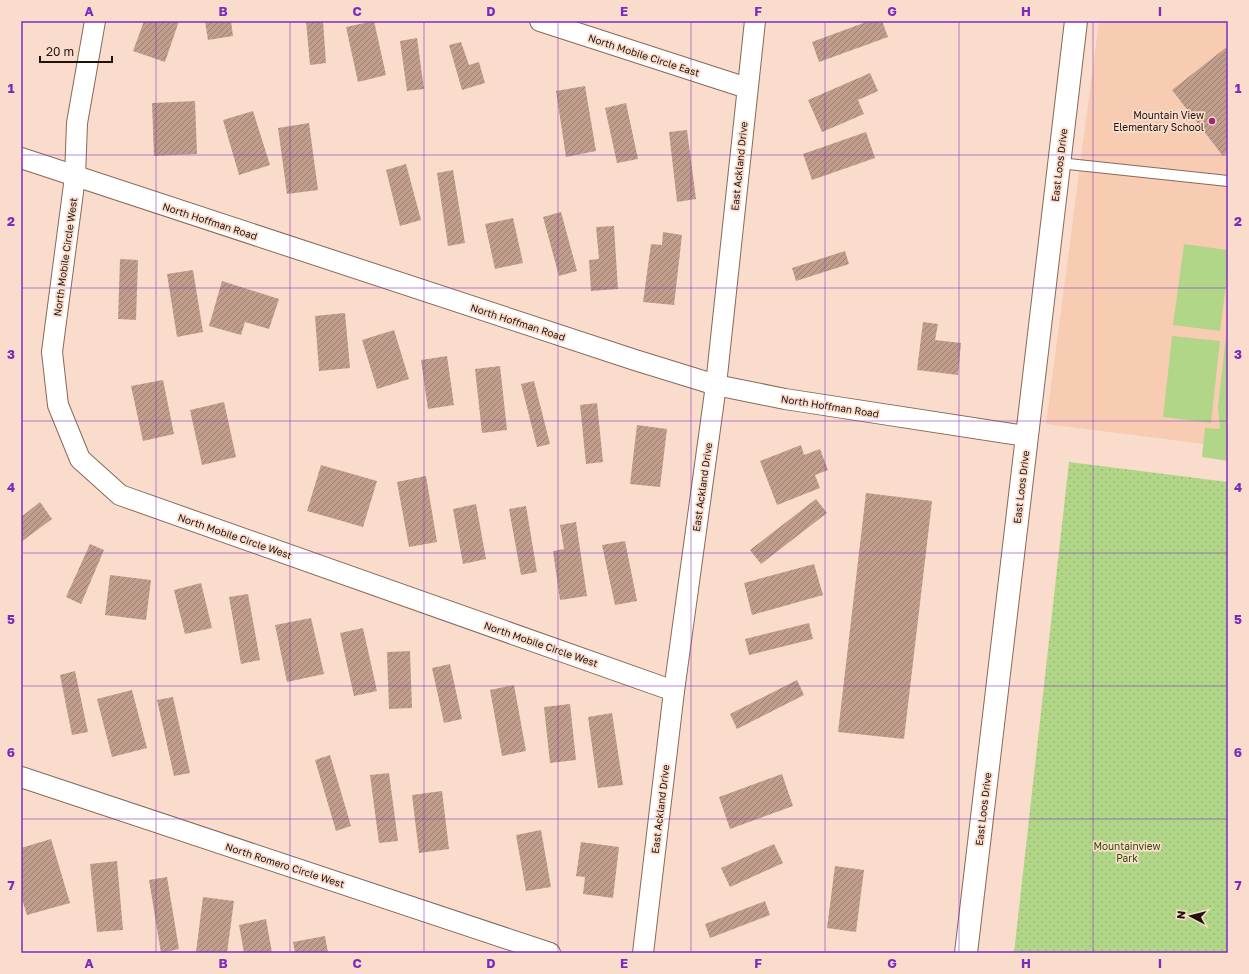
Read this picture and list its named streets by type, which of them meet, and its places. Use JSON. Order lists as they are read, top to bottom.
{
  "streets": {
    "street": [
      "North Mobile Circle East",
      "East Loos Drive",
      "East Ackland Drive",
      "North Hoffman Road",
      "North Mobile Circle West",
      "North Romero Circle West"
    ]
  },
  "crossings": [
    ["North Mobile Circle East", "East Ackland Drive"],
    ["East Loos Drive", "North Hoffman Road"],
    ["East Ackland Drive", "North Hoffman Road"],
    ["East Ackland Drive", "North Mobile Circle West"],
    ["North Hoffman Road", "North Mobile Circle West"]
  ],
  "parks": ["Mountainview Park"],
  "places": ["Mountain View Elementary School"],
  "scale_bar": "20 m",
  "north": "left",
  "grid": {
    "columns": [
      "A",
      "B",
      "C",
      "D",
      "E",
      "F",
      "G",
      "H",
      "I"
    ],
    "rows": [
      "1",
      "2",
      "3",
      "4",
      "5",
      "6",
      "7"
    ]
  }
}
